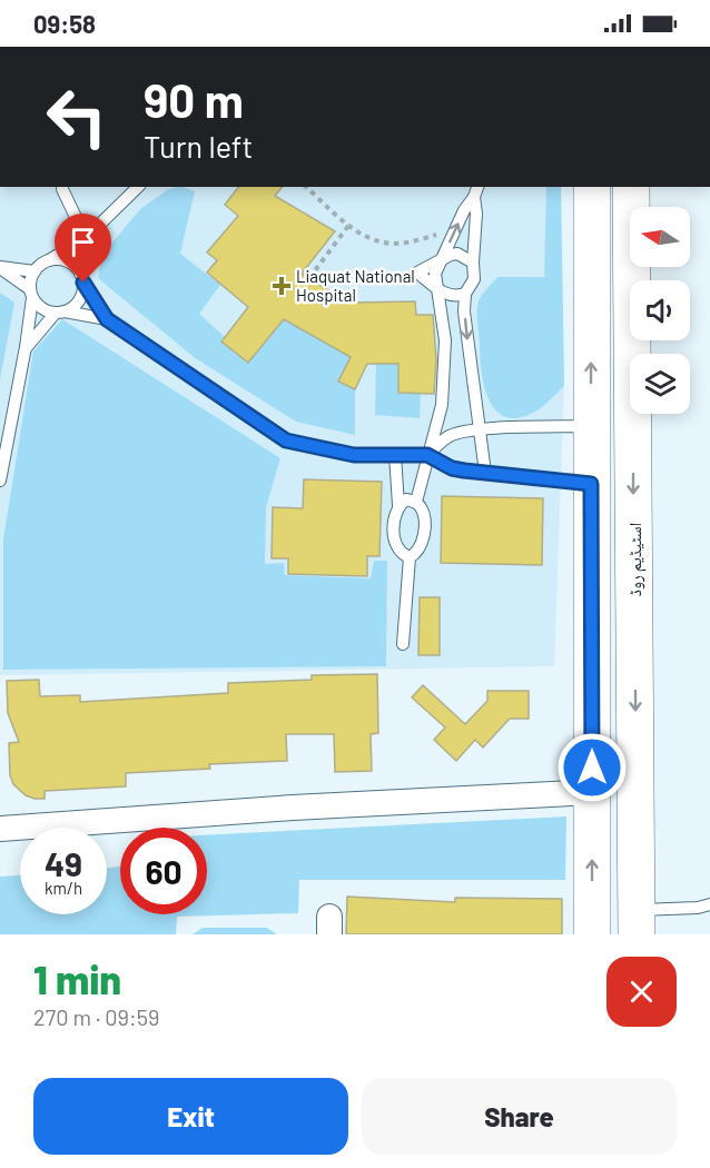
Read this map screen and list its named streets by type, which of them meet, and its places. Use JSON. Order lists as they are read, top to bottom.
{
  "streets": {
    "main road": ["اسٹیڈیم روڈ"]
  },
  "places": {
    "health": ["Liaquat National Hospital"]
  },
  "north": "left",
  "page": {
    "status": "09:58",
    "turn": ["90 m", "Turn left"],
    "speed": "49 km/h",
    "limit": "60",
    "heading": ["1 min", "270 m · 09:59"],
    "buttons": ["Exit", "Share"]
  }
}
